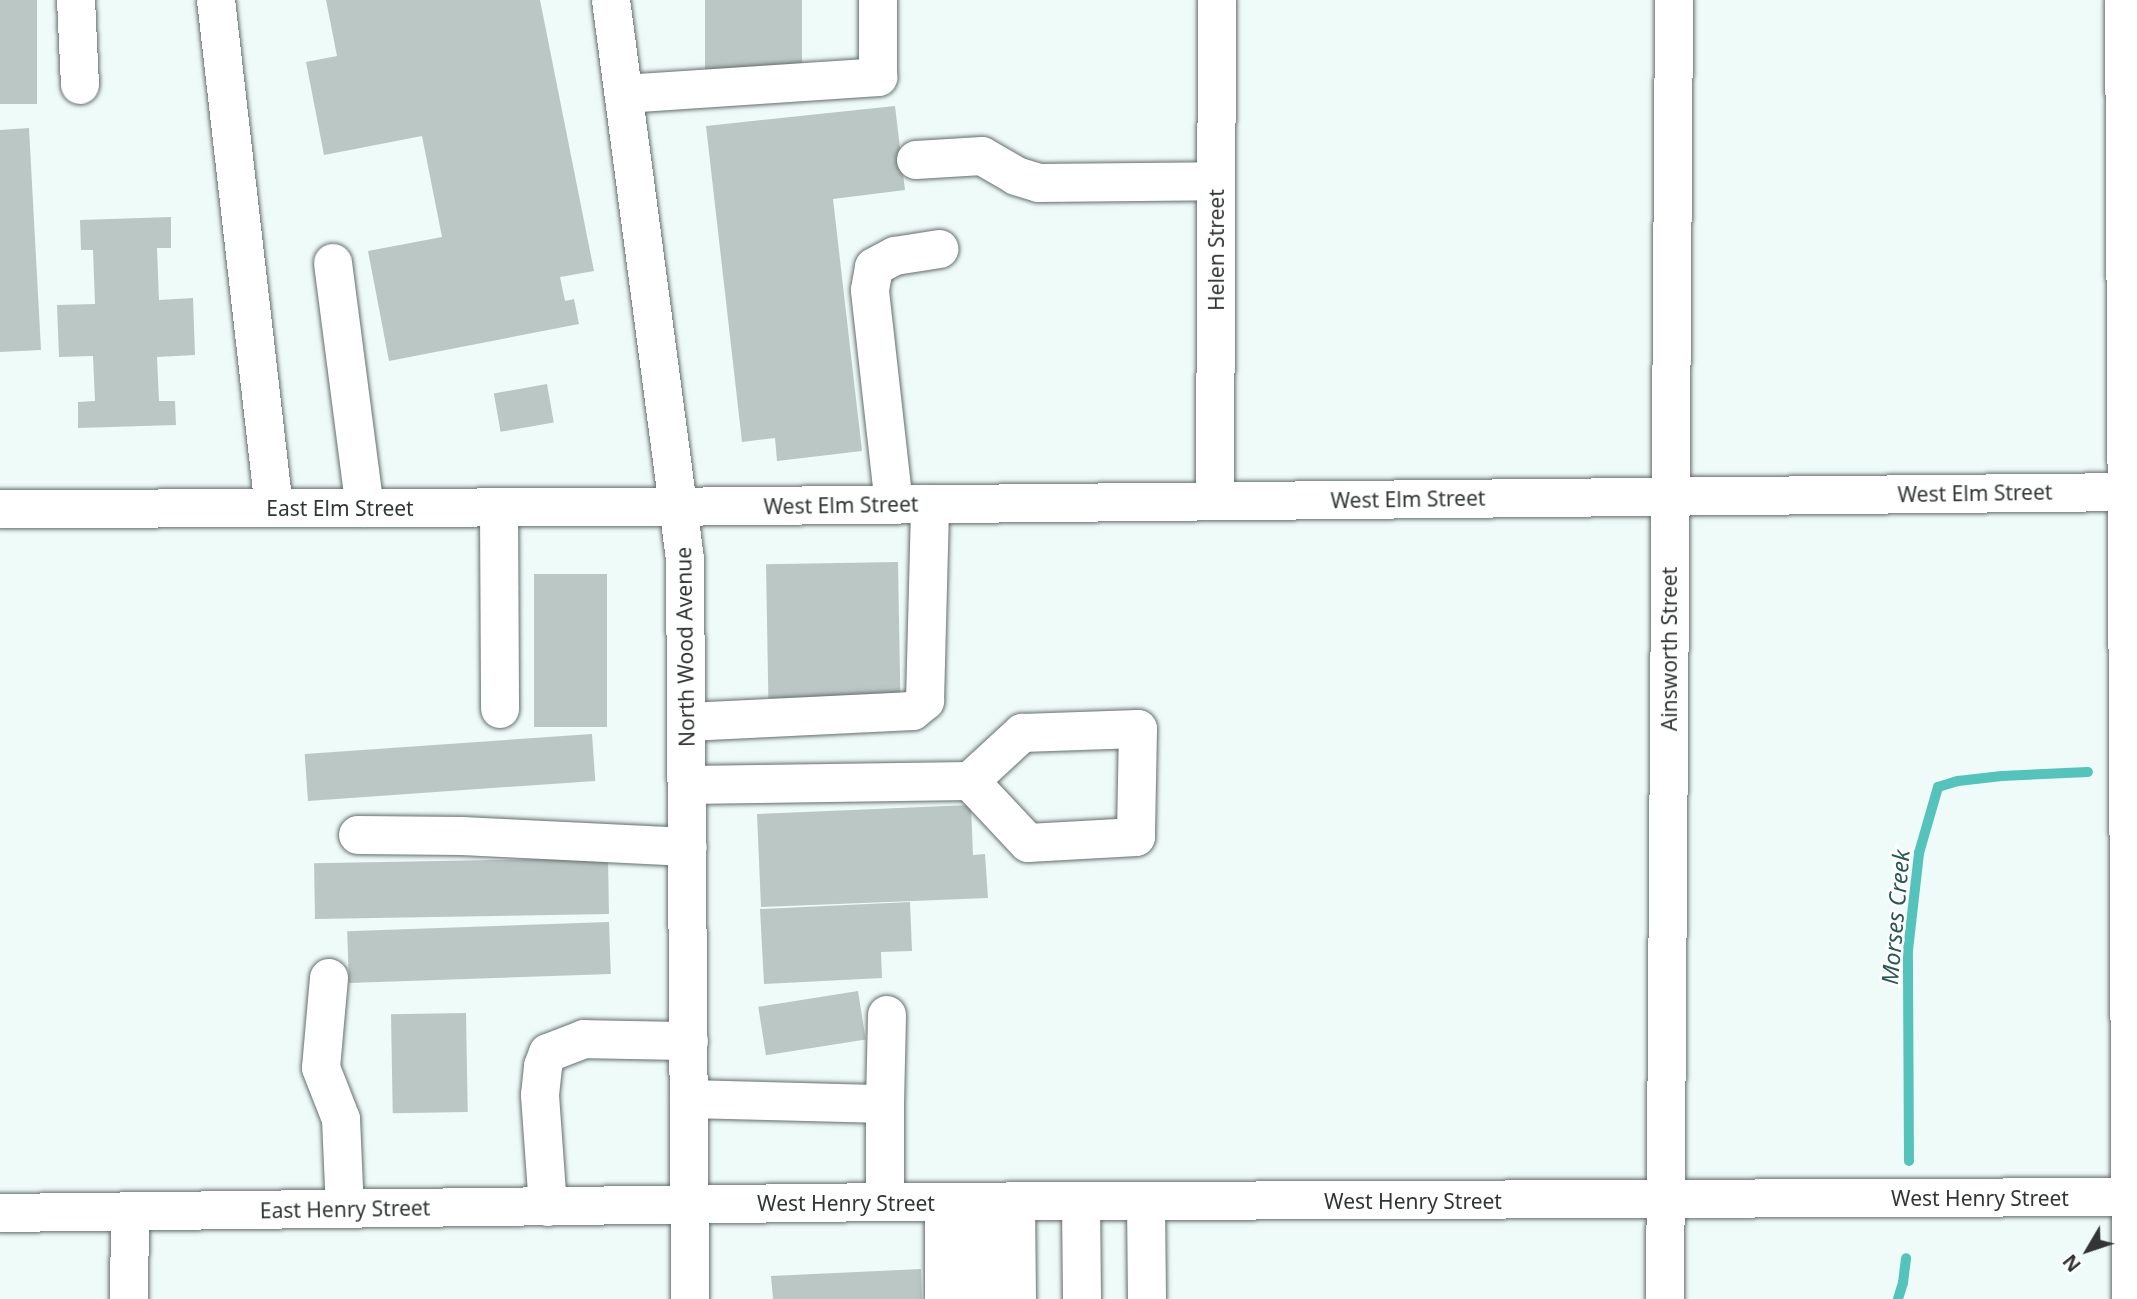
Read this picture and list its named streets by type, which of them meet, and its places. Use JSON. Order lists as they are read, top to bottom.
{
  "streets": {
    "street": [
      "Helen Street",
      "West Elm Street",
      "East Elm Street",
      "North Wood Avenue",
      "Ainsworth Street",
      "West Henry Street",
      "East Henry Street"
    ]
  },
  "crossings": [
    ["Helen Street", "West Elm Street"],
    ["West Elm Street", "East Elm Street"],
    ["West Elm Street", "North Wood Avenue"],
    ["West Elm Street", "Ainsworth Street"],
    ["East Elm Street", "North Wood Avenue"],
    ["North Wood Avenue", "West Henry Street"],
    ["North Wood Avenue", "East Henry Street"],
    ["Ainsworth Street", "West Henry Street"],
    ["West Henry Street", "East Henry Street"]
  ],
  "water": ["Morses Creek"],
  "north": "bottom left"
}
